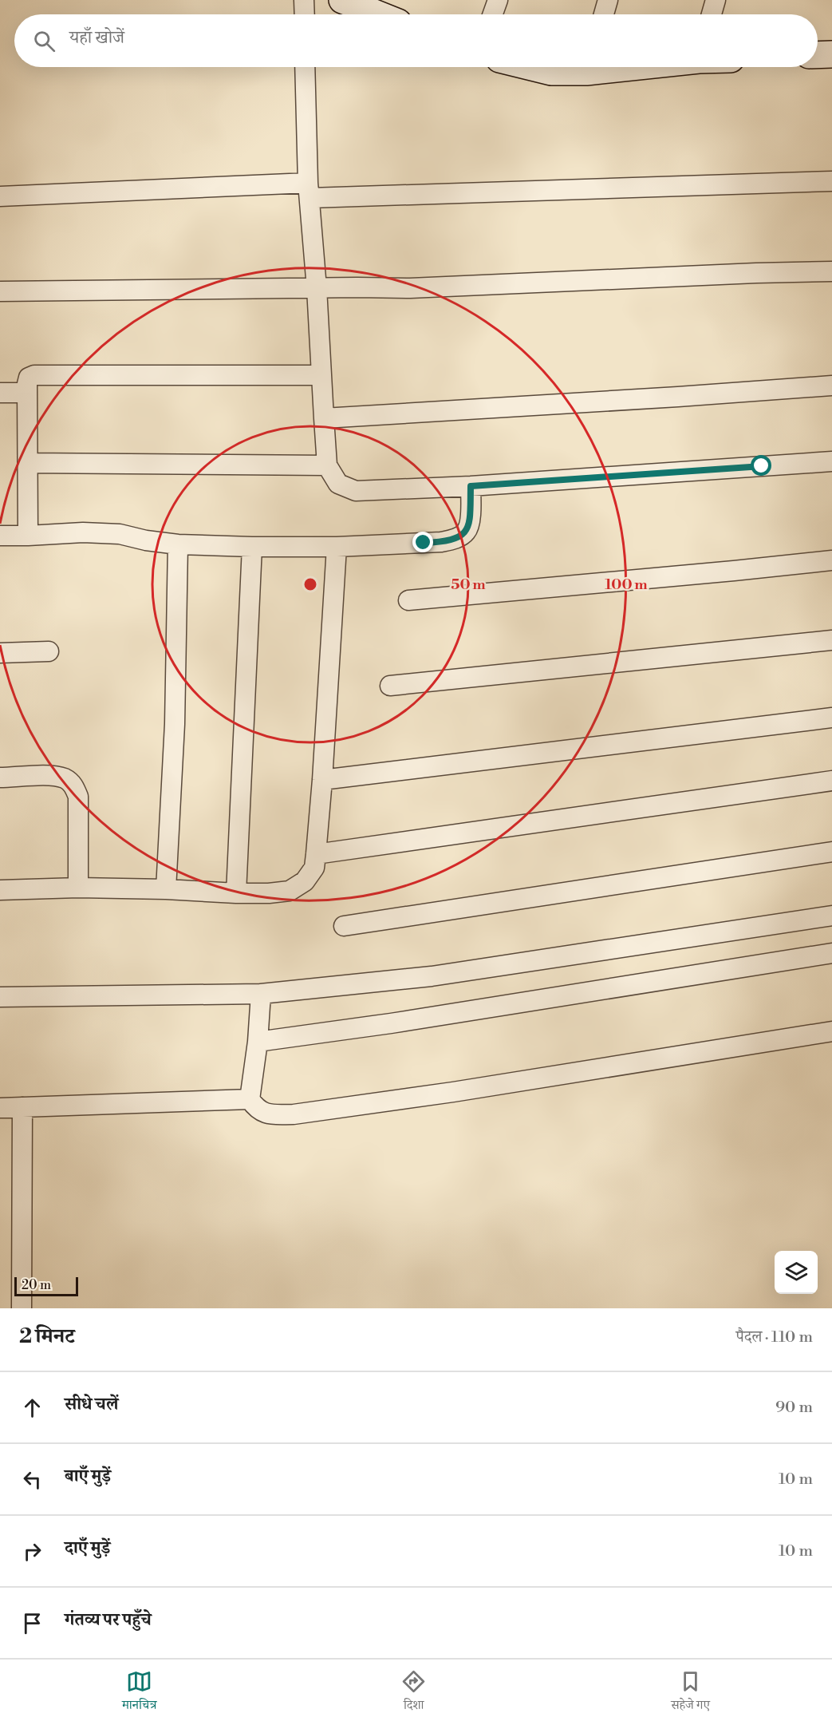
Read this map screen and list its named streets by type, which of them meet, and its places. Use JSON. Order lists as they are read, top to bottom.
{
  "scale_bar": "20 m",
  "page": {
    "search": "यहाँ खोजें",
    "scale": "20 m",
    "heading": ["2 मिनट", "पैदल · 110 m"],
    "list": [
      ["सीधे चलें", "90 m"],
      ["बाएँ मुड़ें", "10 m"],
      ["दाएँ मुड़ें", "10 m"],
      "गंतव्य पर पहुँचे"
    ],
    "nav": ["मानचित्र", "दिशा", "सहेजे गए"]
  },
  "rings": ["50 m", "100 m"]
}
